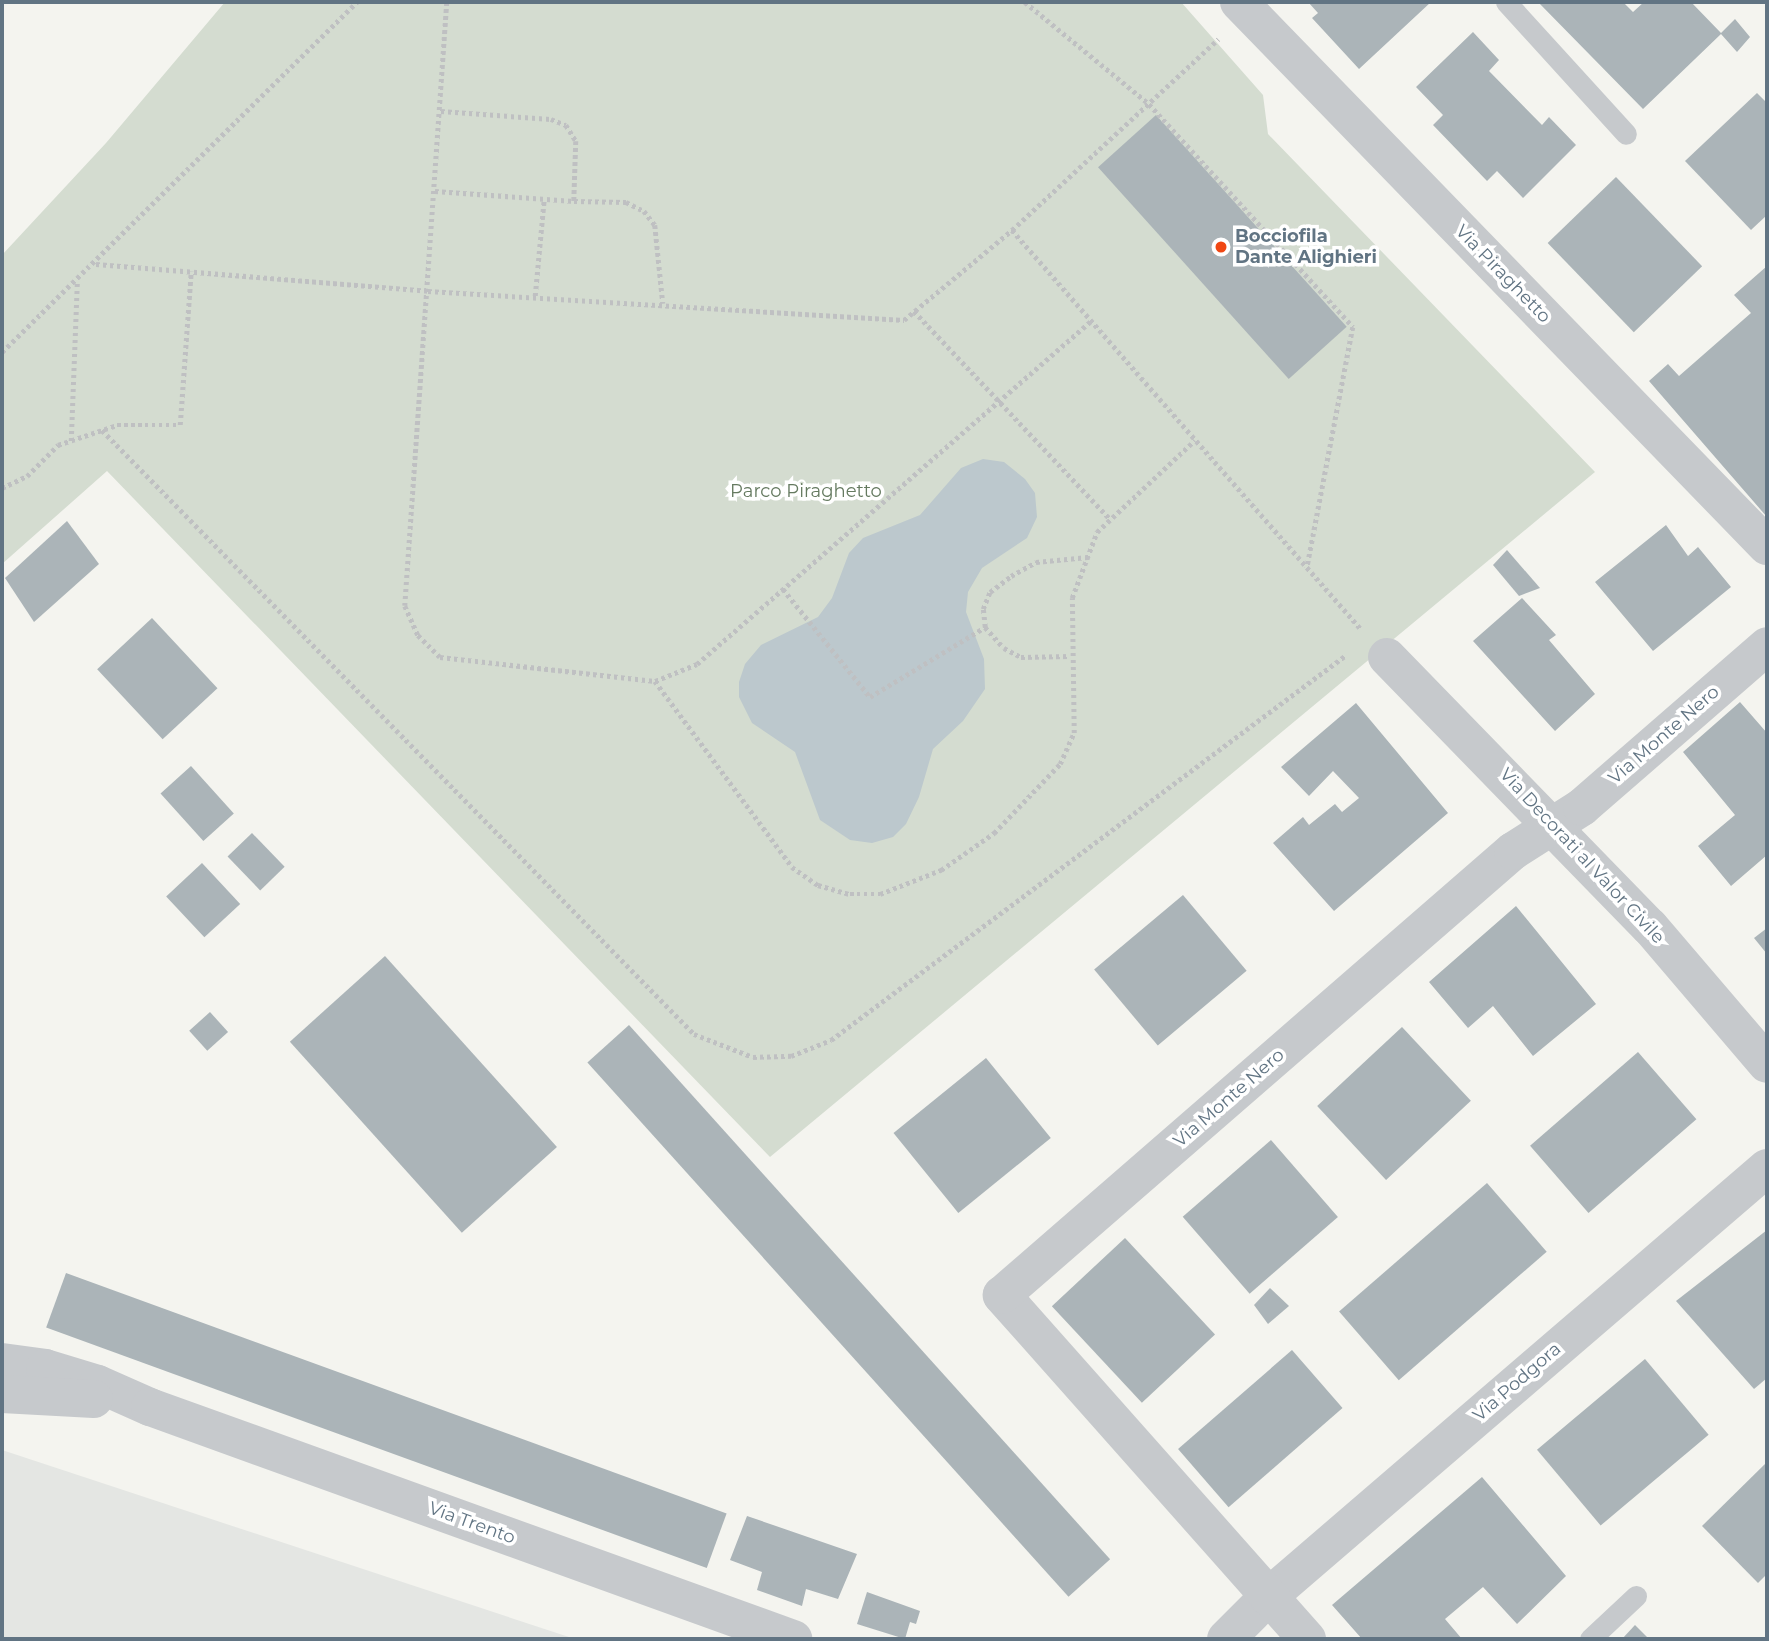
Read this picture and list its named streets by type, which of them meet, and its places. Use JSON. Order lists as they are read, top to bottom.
{
  "streets": {
    "street": [
      "Via Piraghetto",
      "Via Monte Nero",
      "Via Decorati al Valor Civile",
      "Via Podgora",
      "Via Trento"
    ]
  },
  "crossings": [
    ["Via Monte Nero", "Via Decorati al Valor Civile"],
    ["Via Monte Nero", "Via Podgora"]
  ],
  "parks": ["Parco Piraghetto"],
  "places": ["Bocciofila Dante Alighieri"]
}
